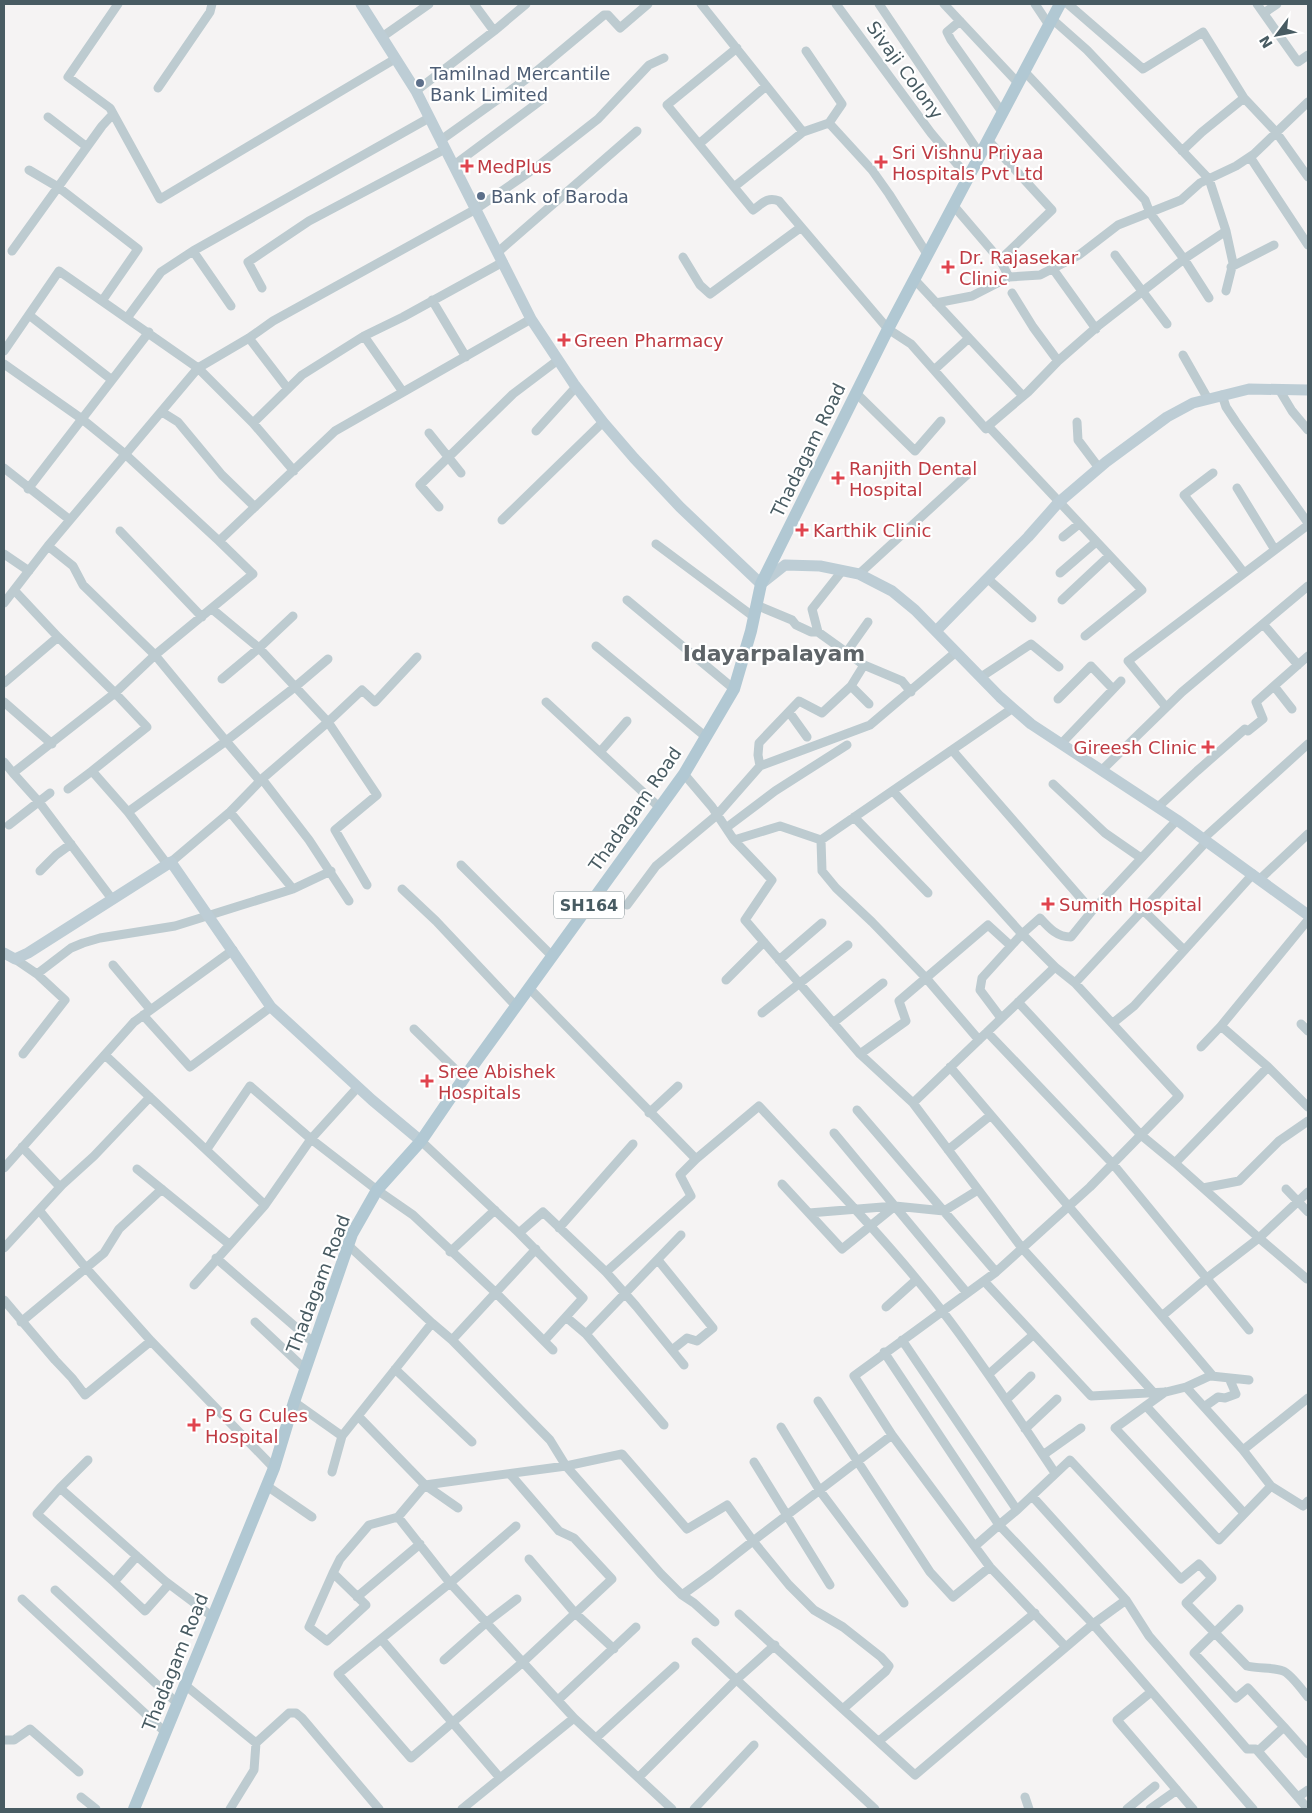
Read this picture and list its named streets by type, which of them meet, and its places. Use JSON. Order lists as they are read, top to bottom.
{
  "streets": {
    "main road": ["Thadagam Road", "SH164"],
    "street": ["Sivaji Colony"]
  },
  "crossings": [
    ["Sivaji Colony", "Thadagam Road"]
  ],
  "districts": ["Idayarpalayam"],
  "places": {
    "other": ["Tamilnad Mercantile Bank Limited", "Bank of Baroda"],
    "health": [
      "Sri Vishnu Priyaa Hospitals Pvt Ltd",
      "MedPlus",
      "Dr. Rajasekar Clinic",
      "Green Pharmacy",
      "Ranjith Dental Hospital",
      "Karthik Clinic",
      "Gireesh Clinic",
      "Sumith Hospital",
      "Sree Abishek Hospitals",
      "P S G Cules Hospital"
    ]
  },
  "north": "bottom left"
}
